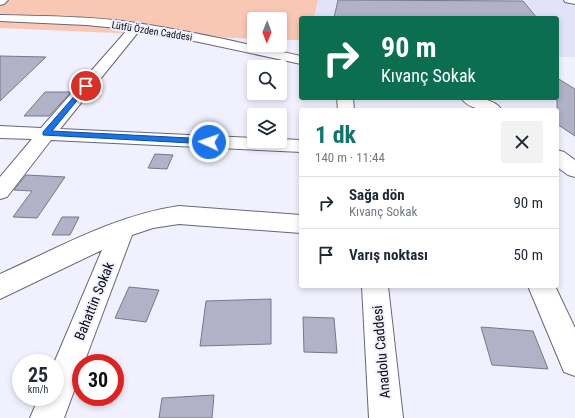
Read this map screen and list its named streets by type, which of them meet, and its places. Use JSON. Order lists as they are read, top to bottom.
{
  "streets": {
    "street": ["Lütfü Özden Caddesi", "Bahattin Sokak", "Anadolu Caddesi"]
  },
  "north": "bottom",
  "page": {
    "turn": ["90 m", "Kıvanç Sokak"],
    "heading": ["1 dk", "140 m · 11:44"],
    "list": [
      {
        "name": "Sağa dön",
        "note": "Kıvanç Sokak",
        "value": "90 m"
      },
      {
        "name": "Varış noktası",
        "value": "50 m"
      }
    ],
    "speed": "25 km/h",
    "limit": "30"
  }
}
